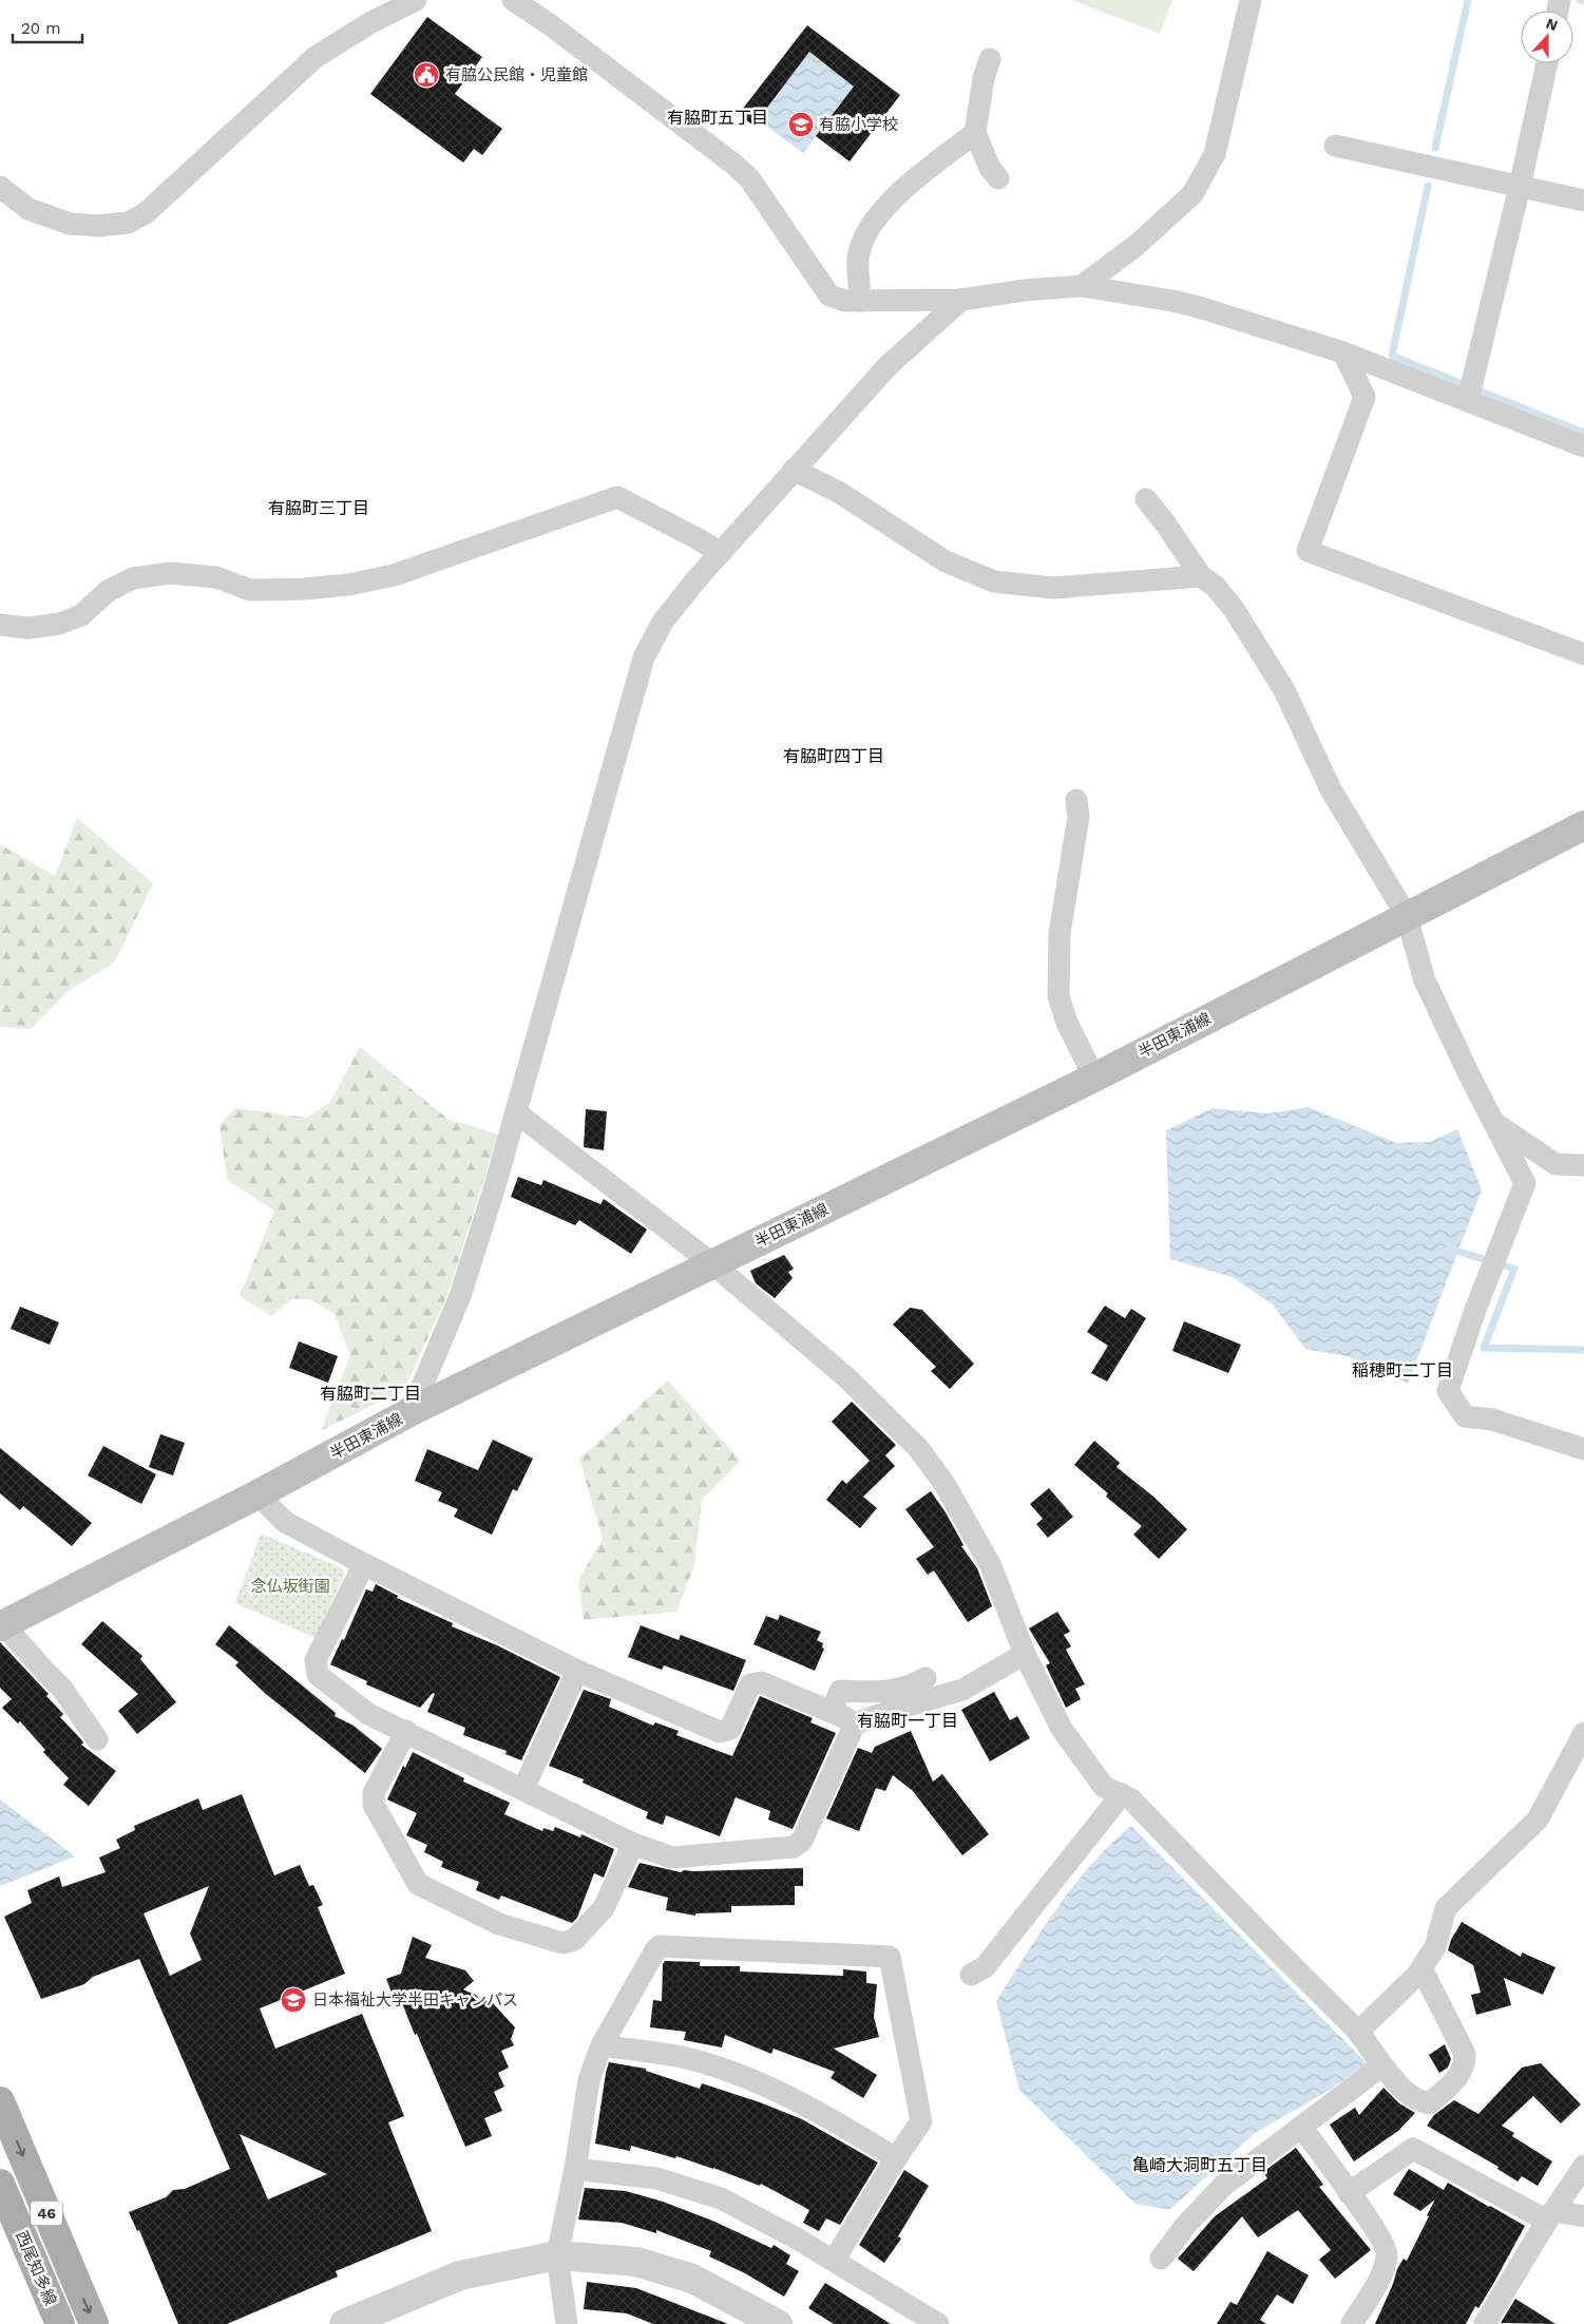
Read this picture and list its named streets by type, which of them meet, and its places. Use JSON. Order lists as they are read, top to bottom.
{
  "streets": {
    "main road": ["半田東浦線", "46", "西尾知多線"]
  },
  "districts": [
    "有脇町五丁目",
    "有脇町三丁目",
    "有脇町四丁目",
    "稲穂町二丁目",
    "有脇町二丁目",
    "有脇町一丁目",
    "亀崎大洞町五丁目"
  ],
  "parks": ["念仏坂街園"],
  "places": {
    "public building": ["有脇公民館・児童館"],
    "school or university": ["有脇小学校", "日本福祉大学半田キャンパス"]
  },
  "scale_bar": "20 m",
  "north": "top"
}
